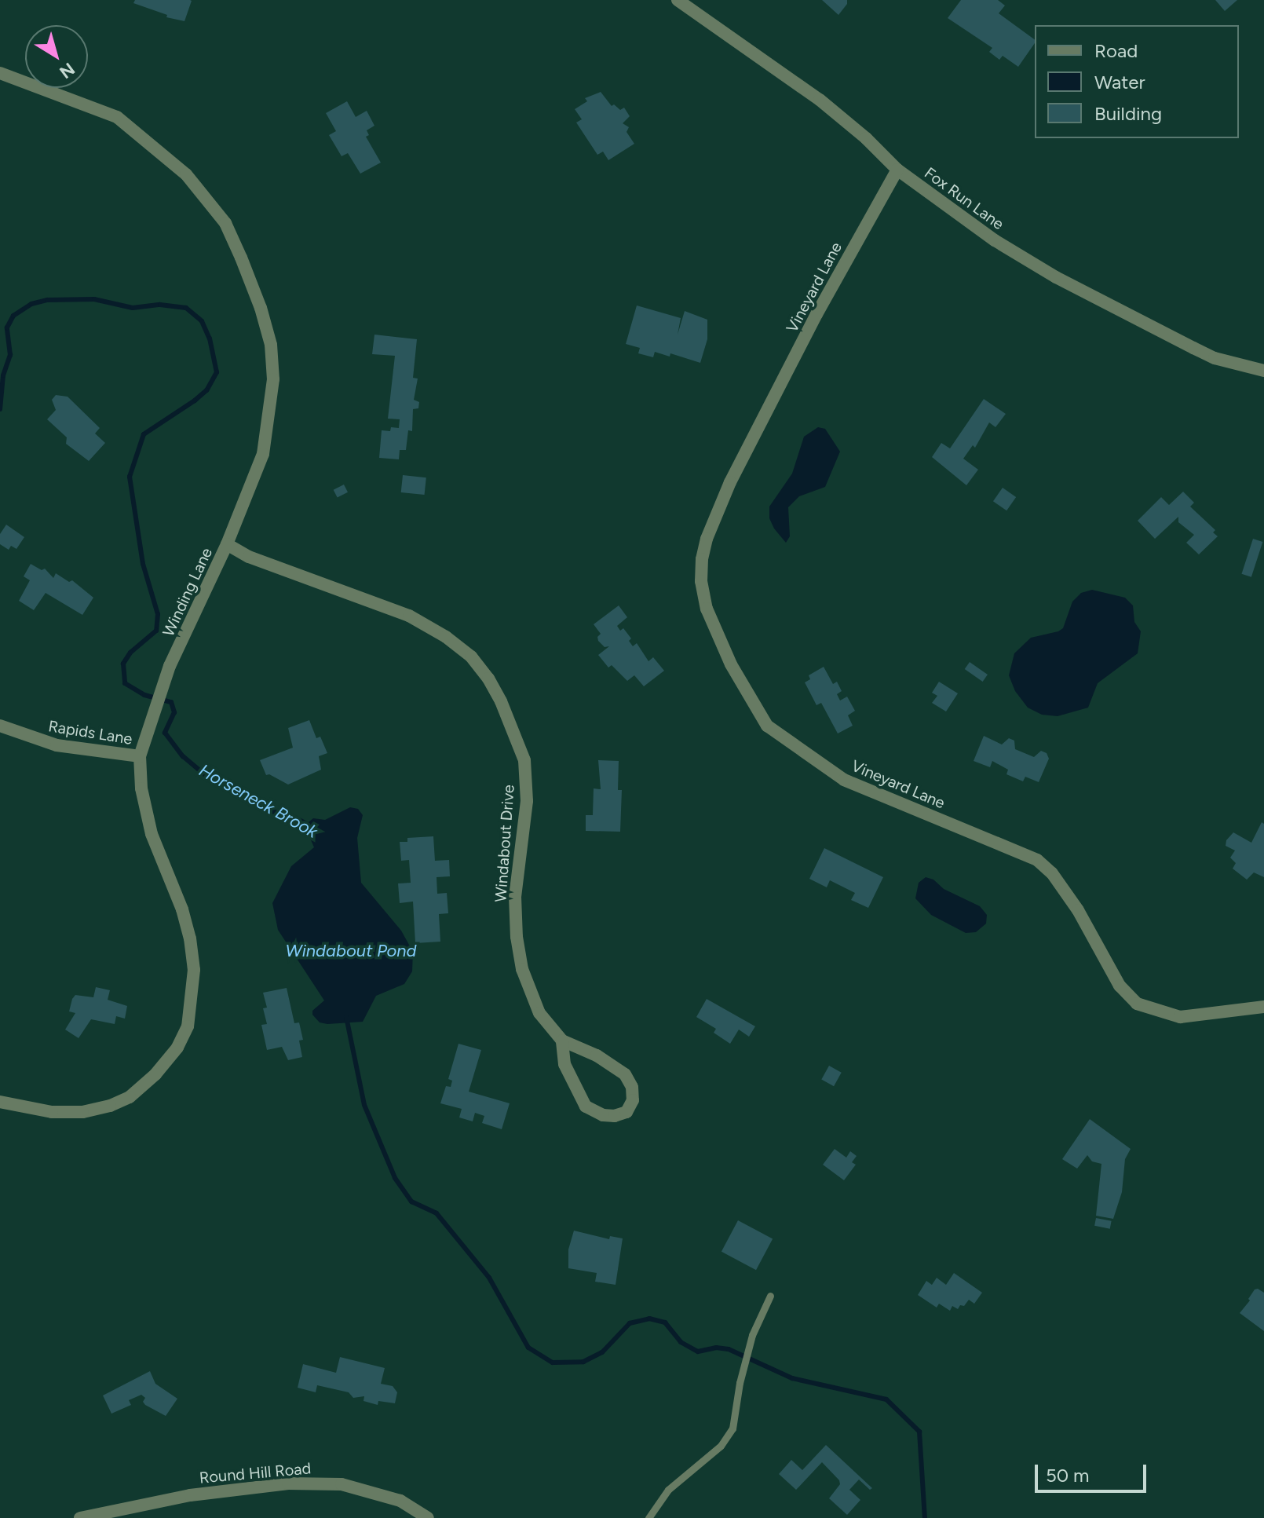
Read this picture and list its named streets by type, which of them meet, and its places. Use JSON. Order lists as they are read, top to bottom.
{
  "streets": {
    "street": [
      "Fox Run Lane",
      "Vineyard Lane",
      "Winding Lane",
      "Rapids Lane",
      "Windabout Drive",
      "Round Hill Road"
    ]
  },
  "crossings": [
    ["Fox Run Lane", "Vineyard Lane"],
    ["Winding Lane", "Rapids Lane"],
    ["Winding Lane", "Windabout Drive"]
  ],
  "water": ["Horseneck Brook", "Windabout Pond"],
  "legend": ["Road", "Water", "Building"],
  "scale_bar": "50 m",
  "north": "bottom right"
}
